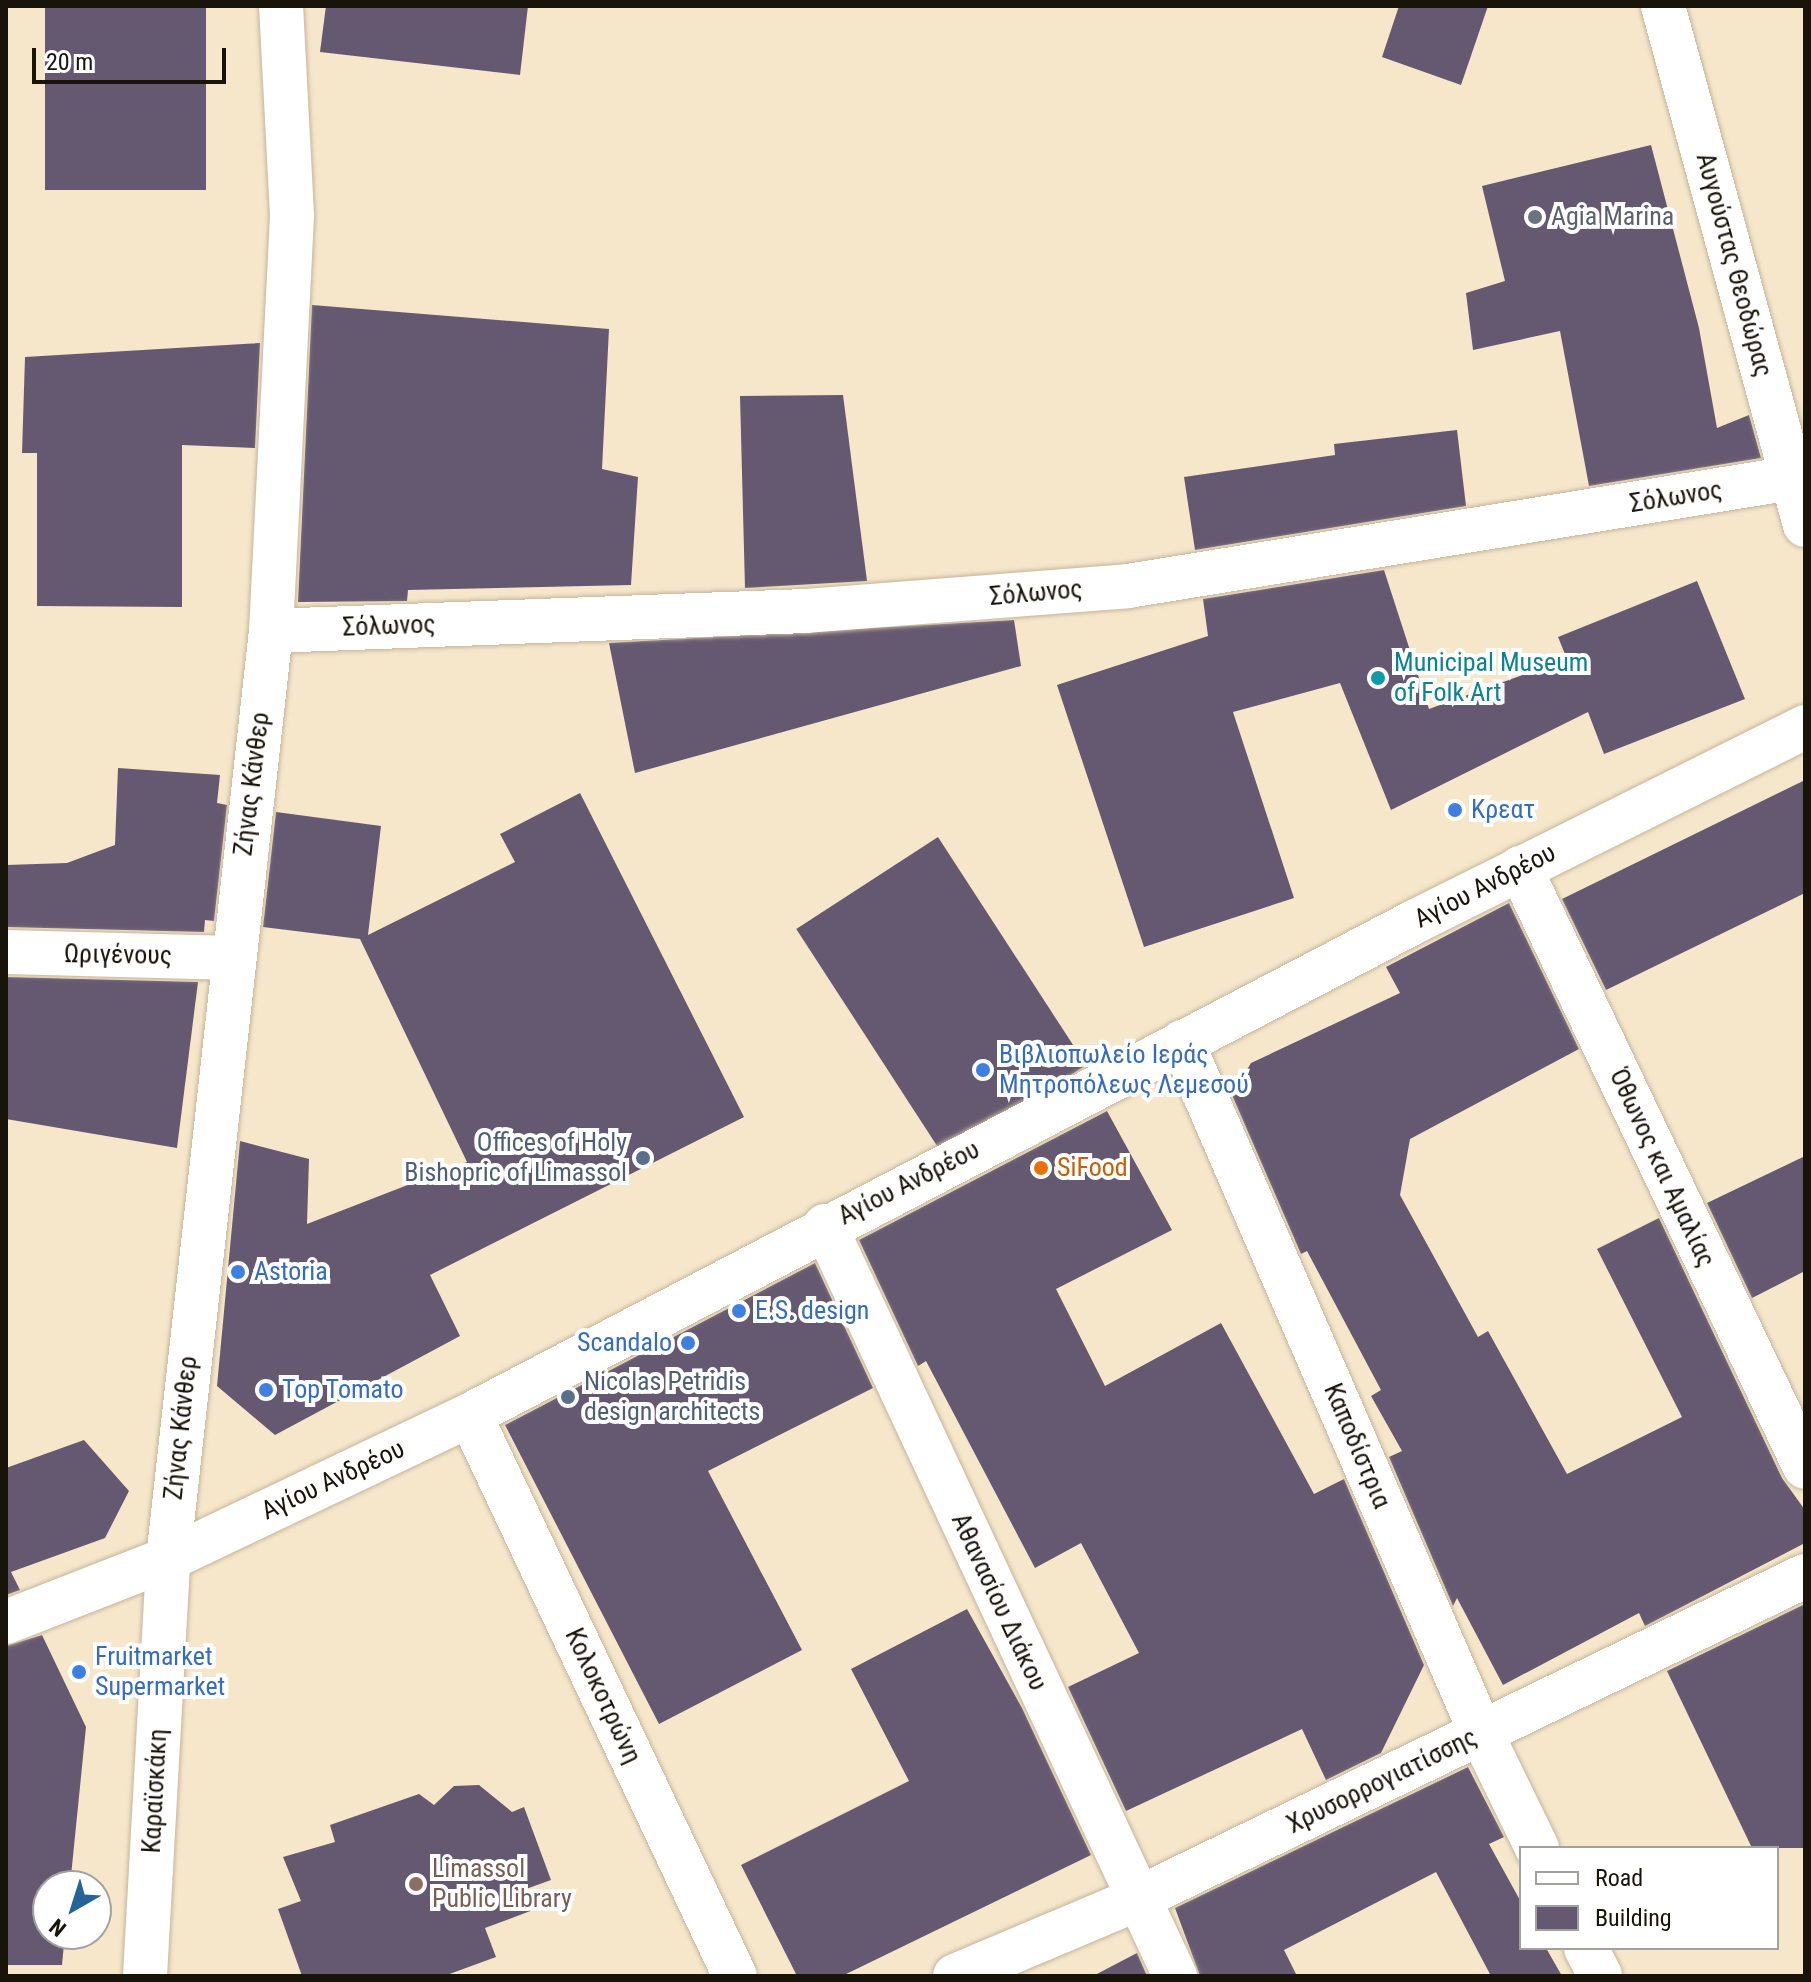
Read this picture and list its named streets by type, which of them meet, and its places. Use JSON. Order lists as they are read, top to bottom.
{
  "streets": {
    "street": [
      "Αυγούστας Θεοδώρας",
      "Σόλωνος",
      "Ζήνας Κάνθερ",
      "Αγίου Ανδρέου",
      "Ωριγένους",
      "Όθωνος και Αμαλίας",
      "Καποδίστρια",
      "Αθανασίου Διάκου",
      "Κολοκοτρώνη",
      "Χρυσορρογιατίσσης",
      "Καραϊσκάκη"
    ]
  },
  "crossings": [
    ["Αυγούστας Θεοδώρας", "Σόλωνος"],
    ["Σόλωνος", "Ζήνας Κάνθερ"],
    ["Ζήνας Κάνθερ", "Αγίου Ανδρέου"],
    ["Ζήνας Κάνθερ", "Ωριγένους"],
    ["Ζήνας Κάνθερ", "Καραϊσκάκη"],
    ["Αγίου Ανδρέου", "Όθωνος και Αμαλίας"],
    ["Αγίου Ανδρέου", "Καποδίστρια"],
    ["Αγίου Ανδρέου", "Αθανασίου Διάκου"],
    ["Αγίου Ανδρέου", "Κολοκοτρώνη"],
    ["Αγίου Ανδρέου", "Καραϊσκάκη"],
    ["Καποδίστρια", "Χρυσορρογιατίσσης"],
    ["Αθανασίου Διάκου", "Χρυσορρογιατίσσης"]
  ],
  "places": [
    "Agia Marina",
    "Municipal Museum of Folk Art",
    "Κρεατ",
    "Βιβλιοπωλείο Ιεράς Μητροπόλεως Λεμεσού",
    "Offices of Holy Bishopric of Limassol",
    "SiFood",
    "Astoria",
    "E.S. design",
    "Scandalo",
    "Top Tomato",
    "Nicolas Petridis design architects",
    "Fruitmarket Supermarket",
    "Limassol Public Library"
  ],
  "legend": ["Road", "Building"],
  "scale_bar": "20 m",
  "north": "bottom left"
}
